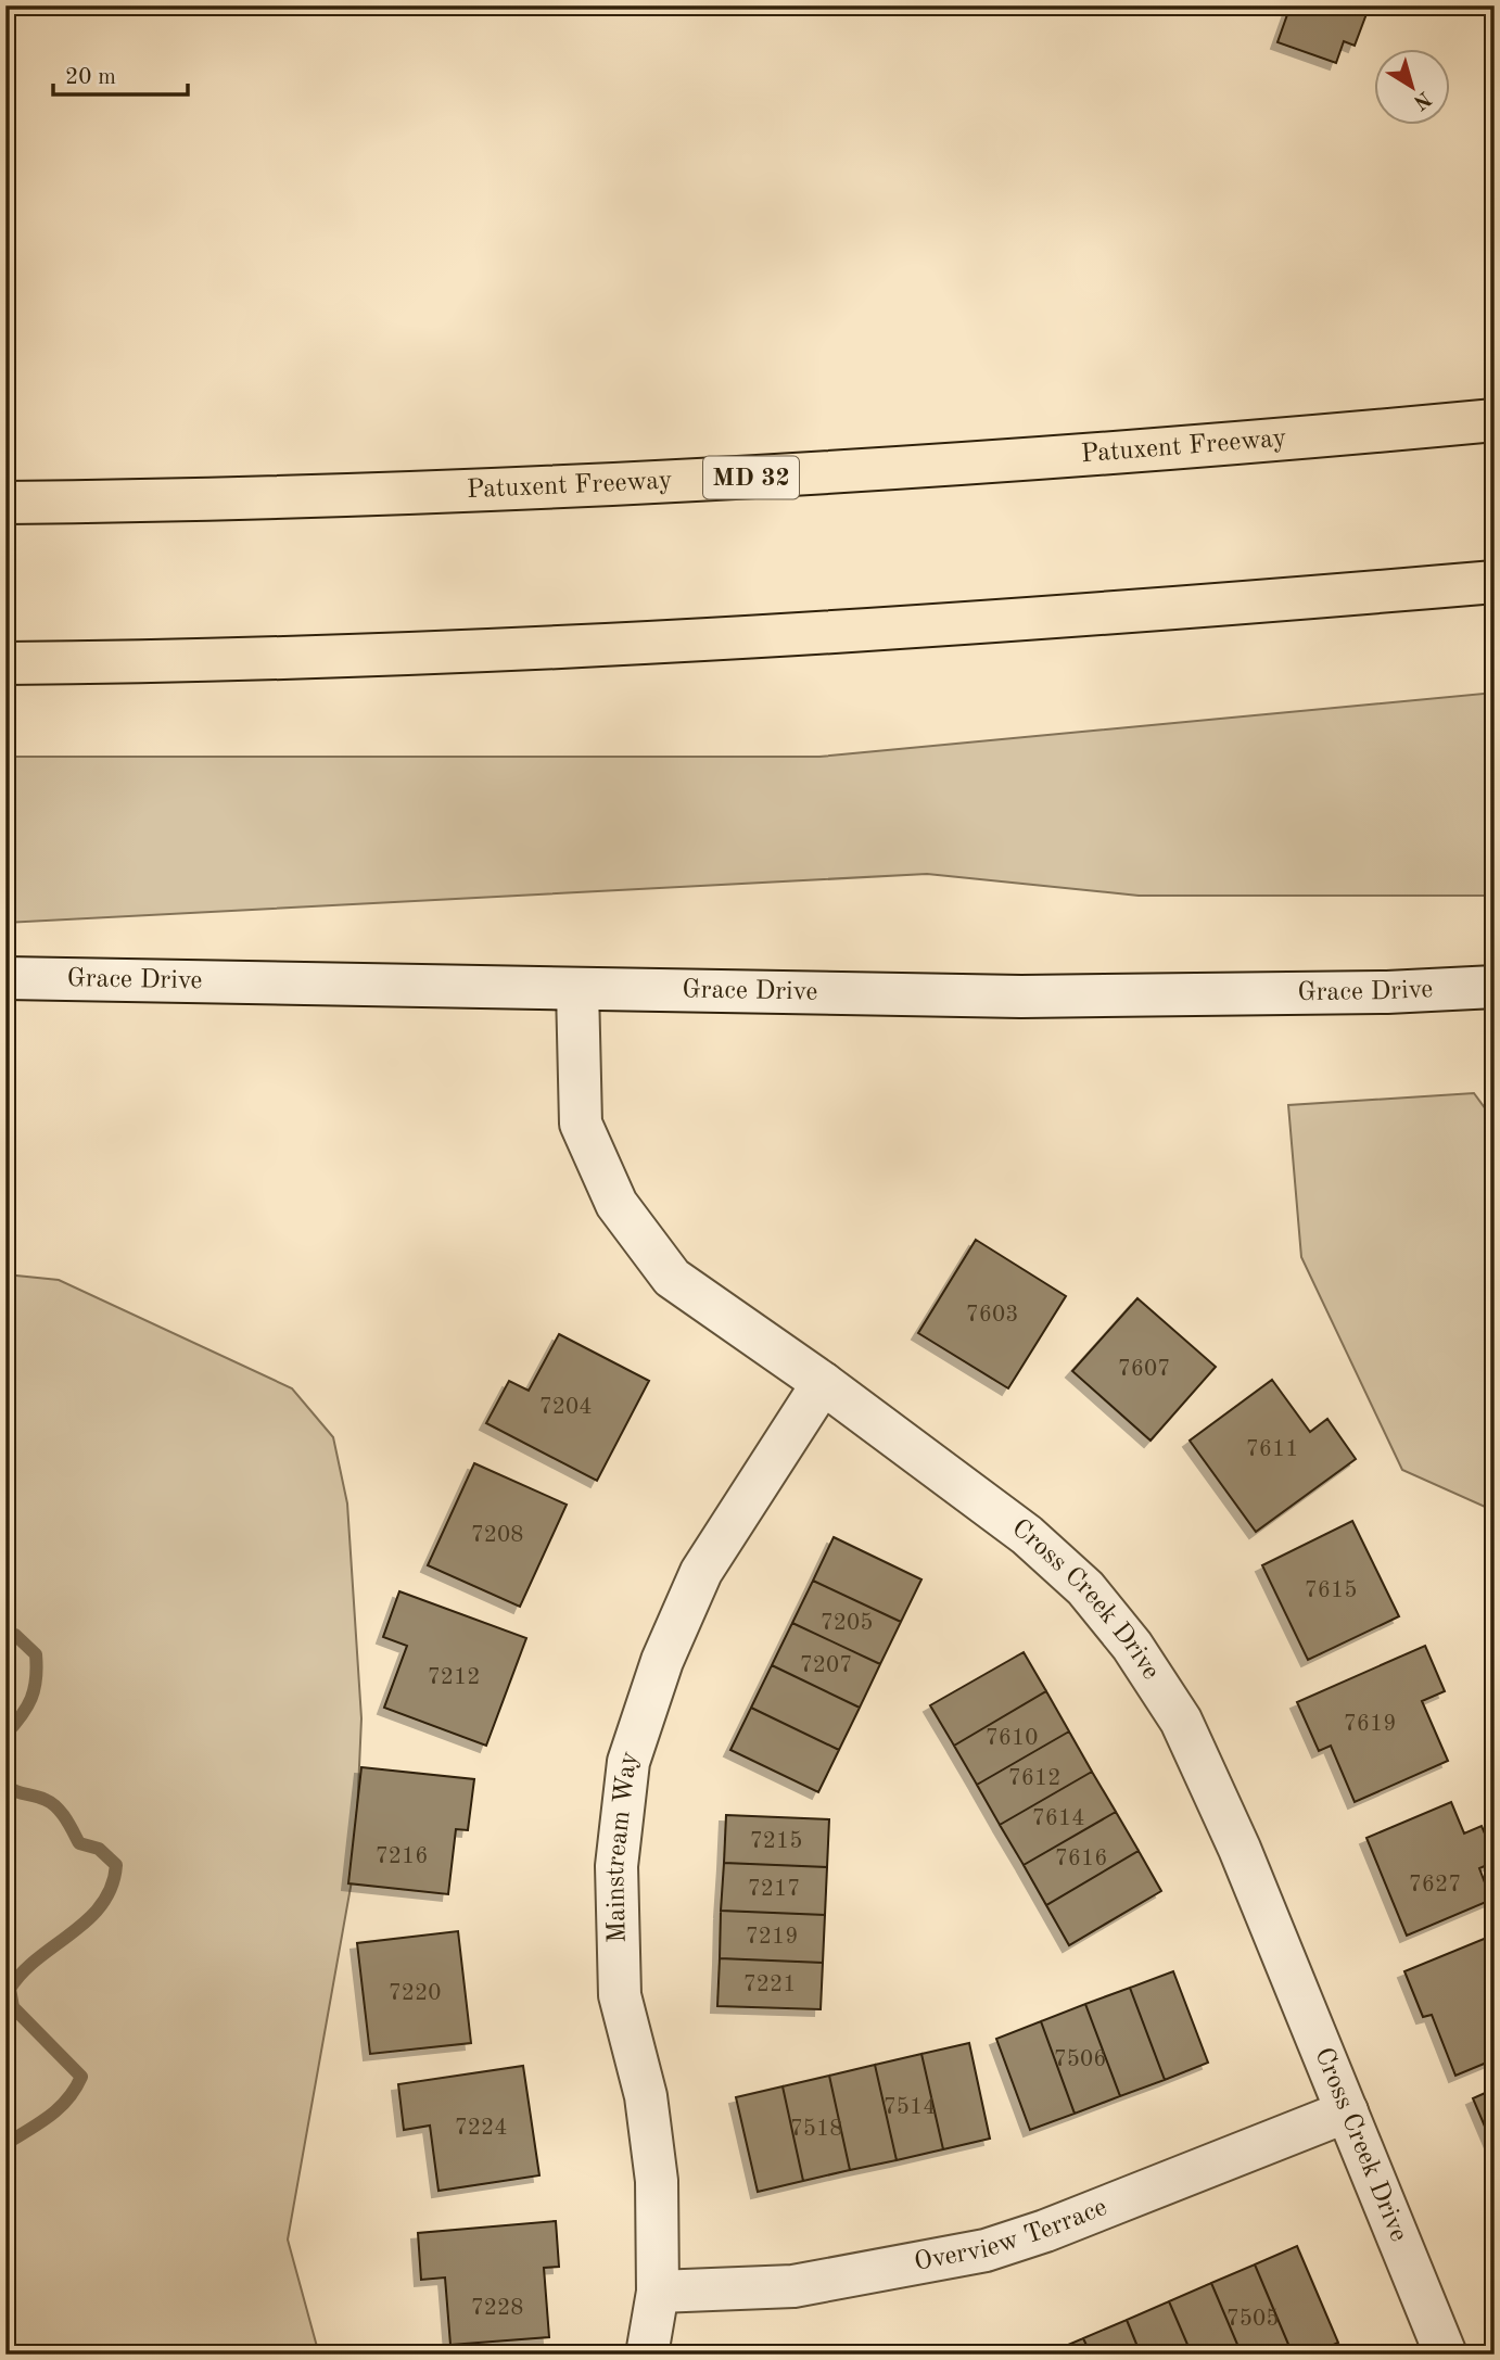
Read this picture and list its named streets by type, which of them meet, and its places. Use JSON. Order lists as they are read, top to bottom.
{
  "streets": {
    "highway": ["Patuxent Freeway", "MD 32"],
    "street": [
      "Grace Drive",
      "Cross Creek Drive",
      "Mainstream Way",
      "Overview Terrace"
    ]
  },
  "crossings": [
    ["Grace Drive", "Cross Creek Drive"],
    ["Cross Creek Drive", "Mainstream Way"],
    ["Cross Creek Drive", "Overview Terrace"],
    ["Mainstream Way", "Overview Terrace"]
  ],
  "house_numbers": [
    "7603",
    "7607",
    "7204",
    "7611",
    "7208",
    "7615",
    "7205",
    "7207",
    "7212",
    "7619",
    "7610",
    "7612",
    "7614",
    "7215",
    "7216",
    "7616",
    "7627",
    "7217",
    "7219",
    "7221",
    "7220",
    "7506",
    "7514",
    "7224",
    "7518",
    "7228",
    "7505"
  ],
  "scale_bar": "20 m",
  "north": "bottom right"
}
